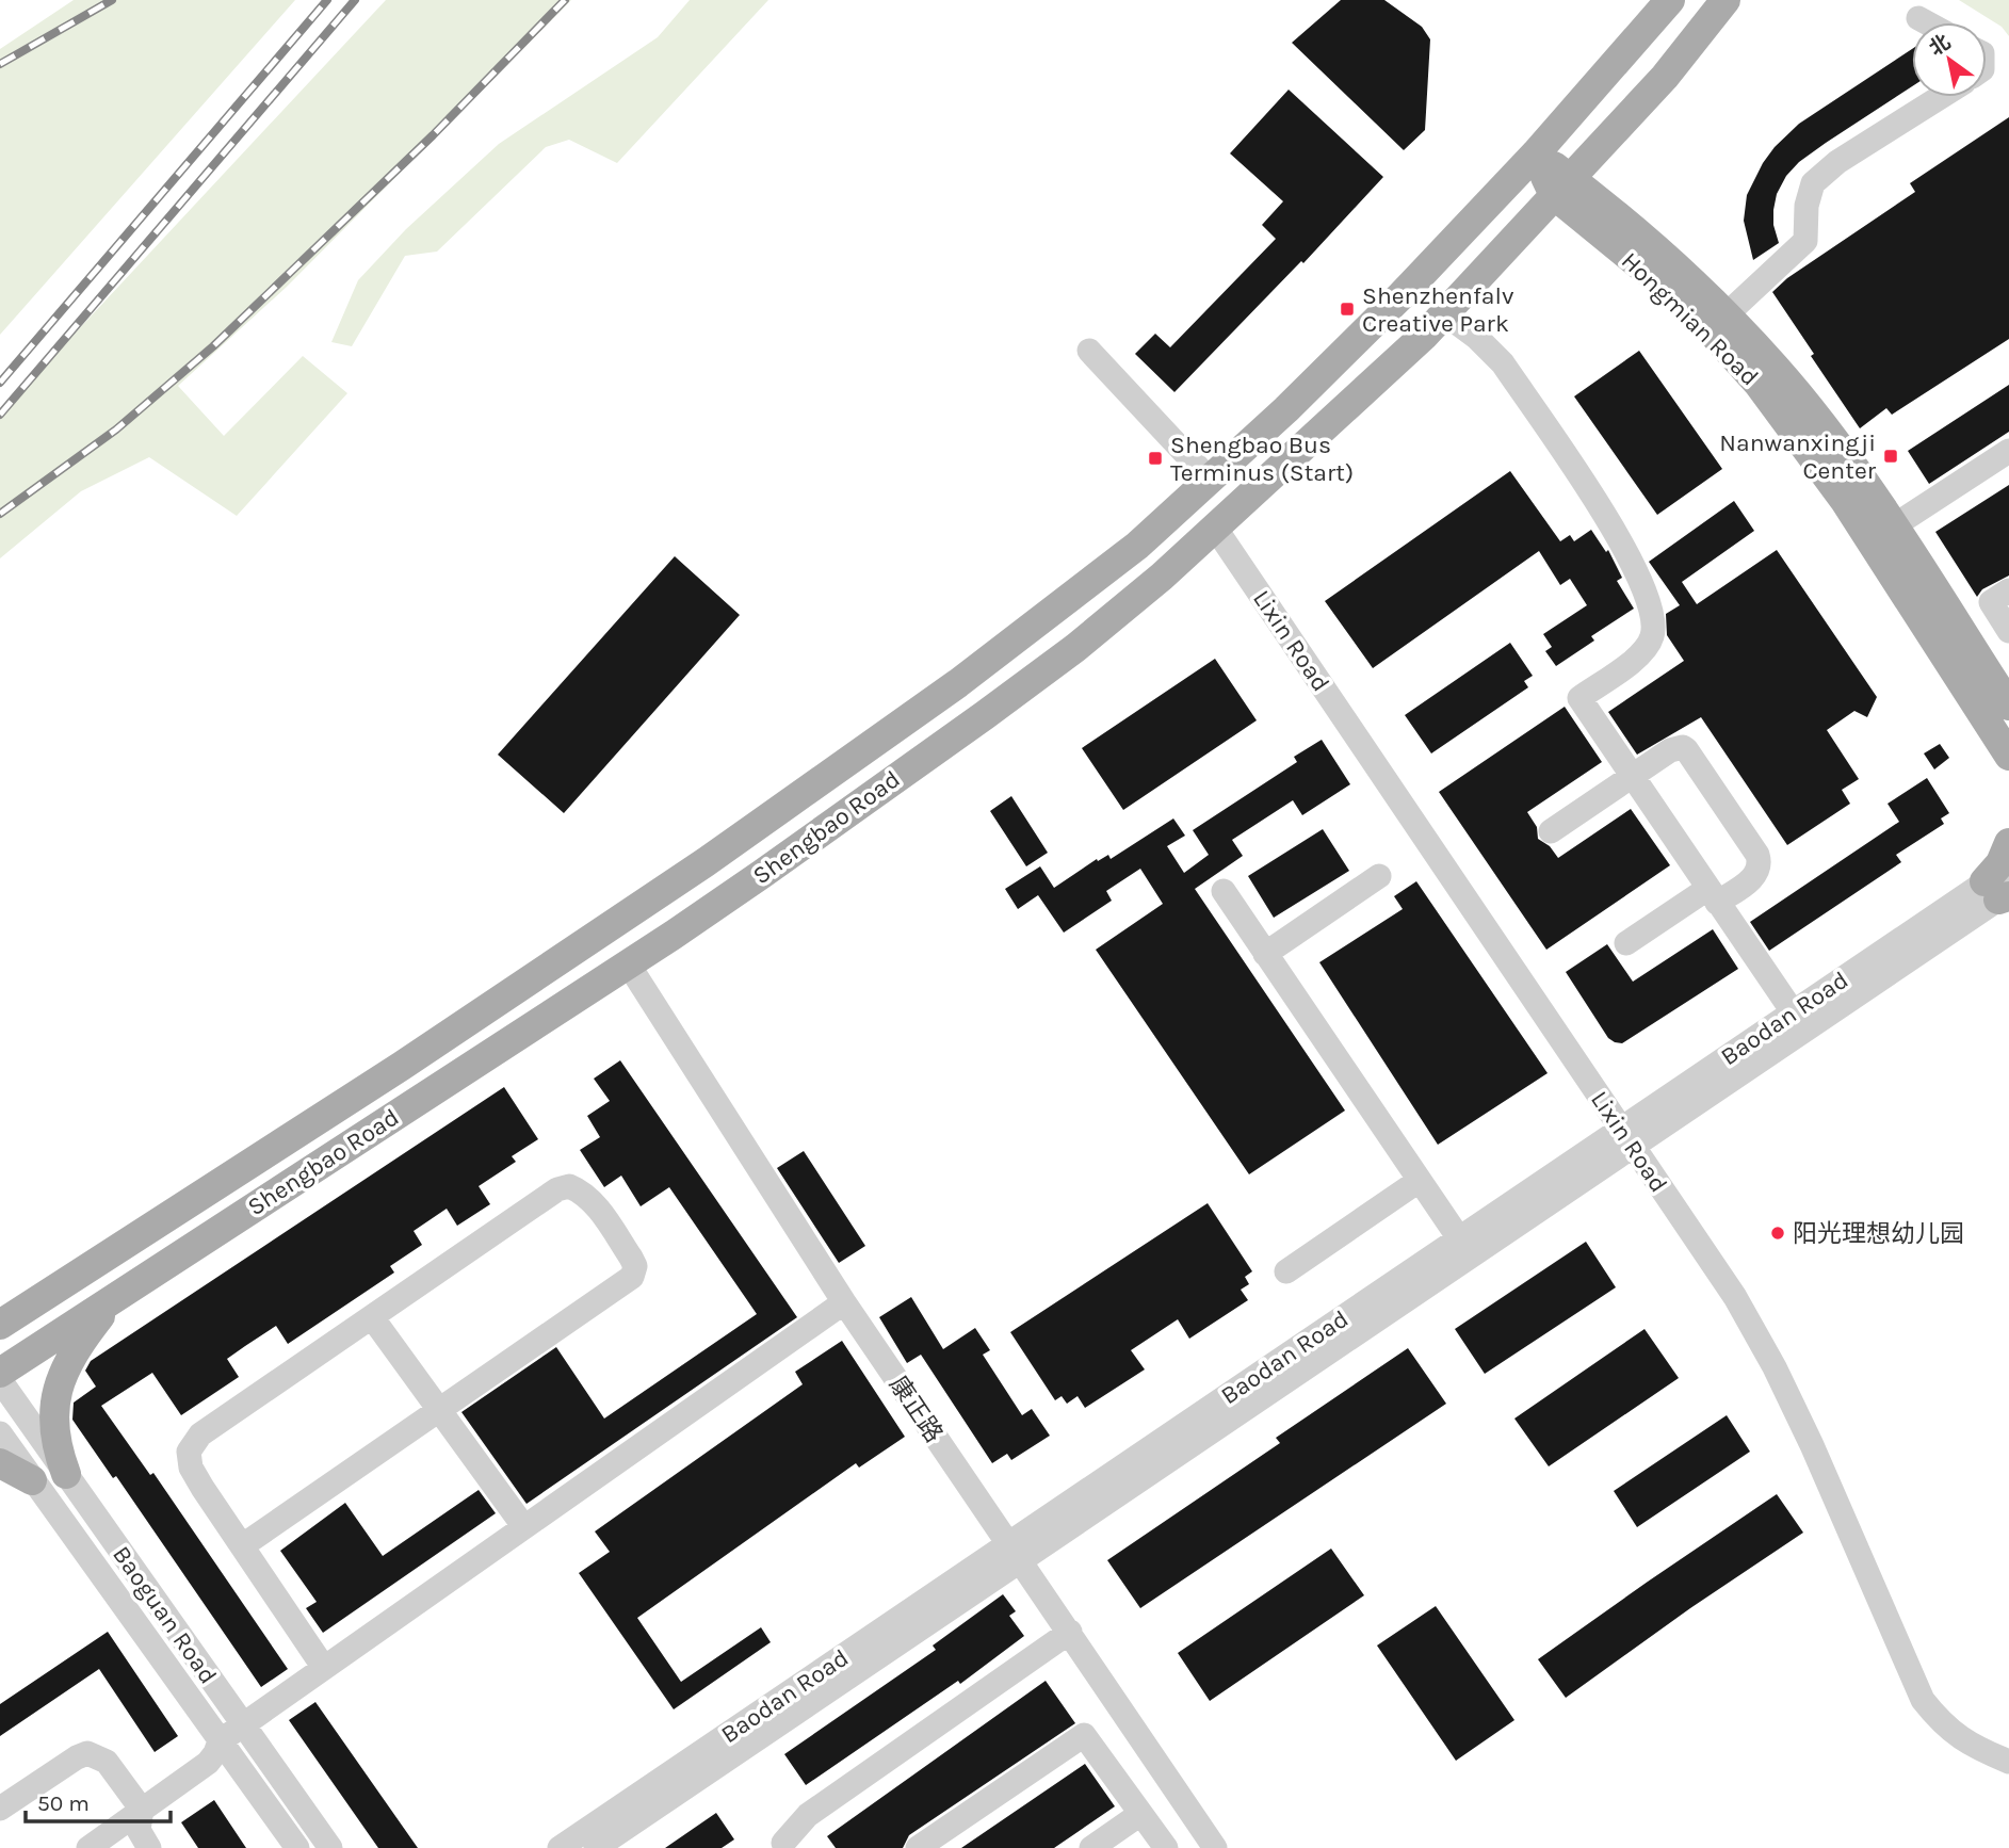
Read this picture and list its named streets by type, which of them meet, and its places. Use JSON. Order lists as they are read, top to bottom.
{
  "streets": {
    "main road": ["Hongmian Road", "Shengbao Road"],
    "street": [
      "Lixin Road",
      "Baodan Road",
      "康正路",
      "Baoguan Road"
    ]
  },
  "crossings": [
    ["Hongmian Road", "Shengbao Road"],
    ["Lixin Road", "Shengbao Road"],
    ["Lixin Road", "Baodan Road"],
    ["Shengbao Road", "康正路"],
    ["Baodan Road", "康正路"]
  ],
  "places": {
    "transit": ["Shenzhenfalv Creative Park", "Nanwanxingji Center", "Shengbao Bus Terminus (Start)"],
    "other": ["阳光理想幼儿园"]
  },
  "scale_bar": "50 m",
  "north": "top left"
}
